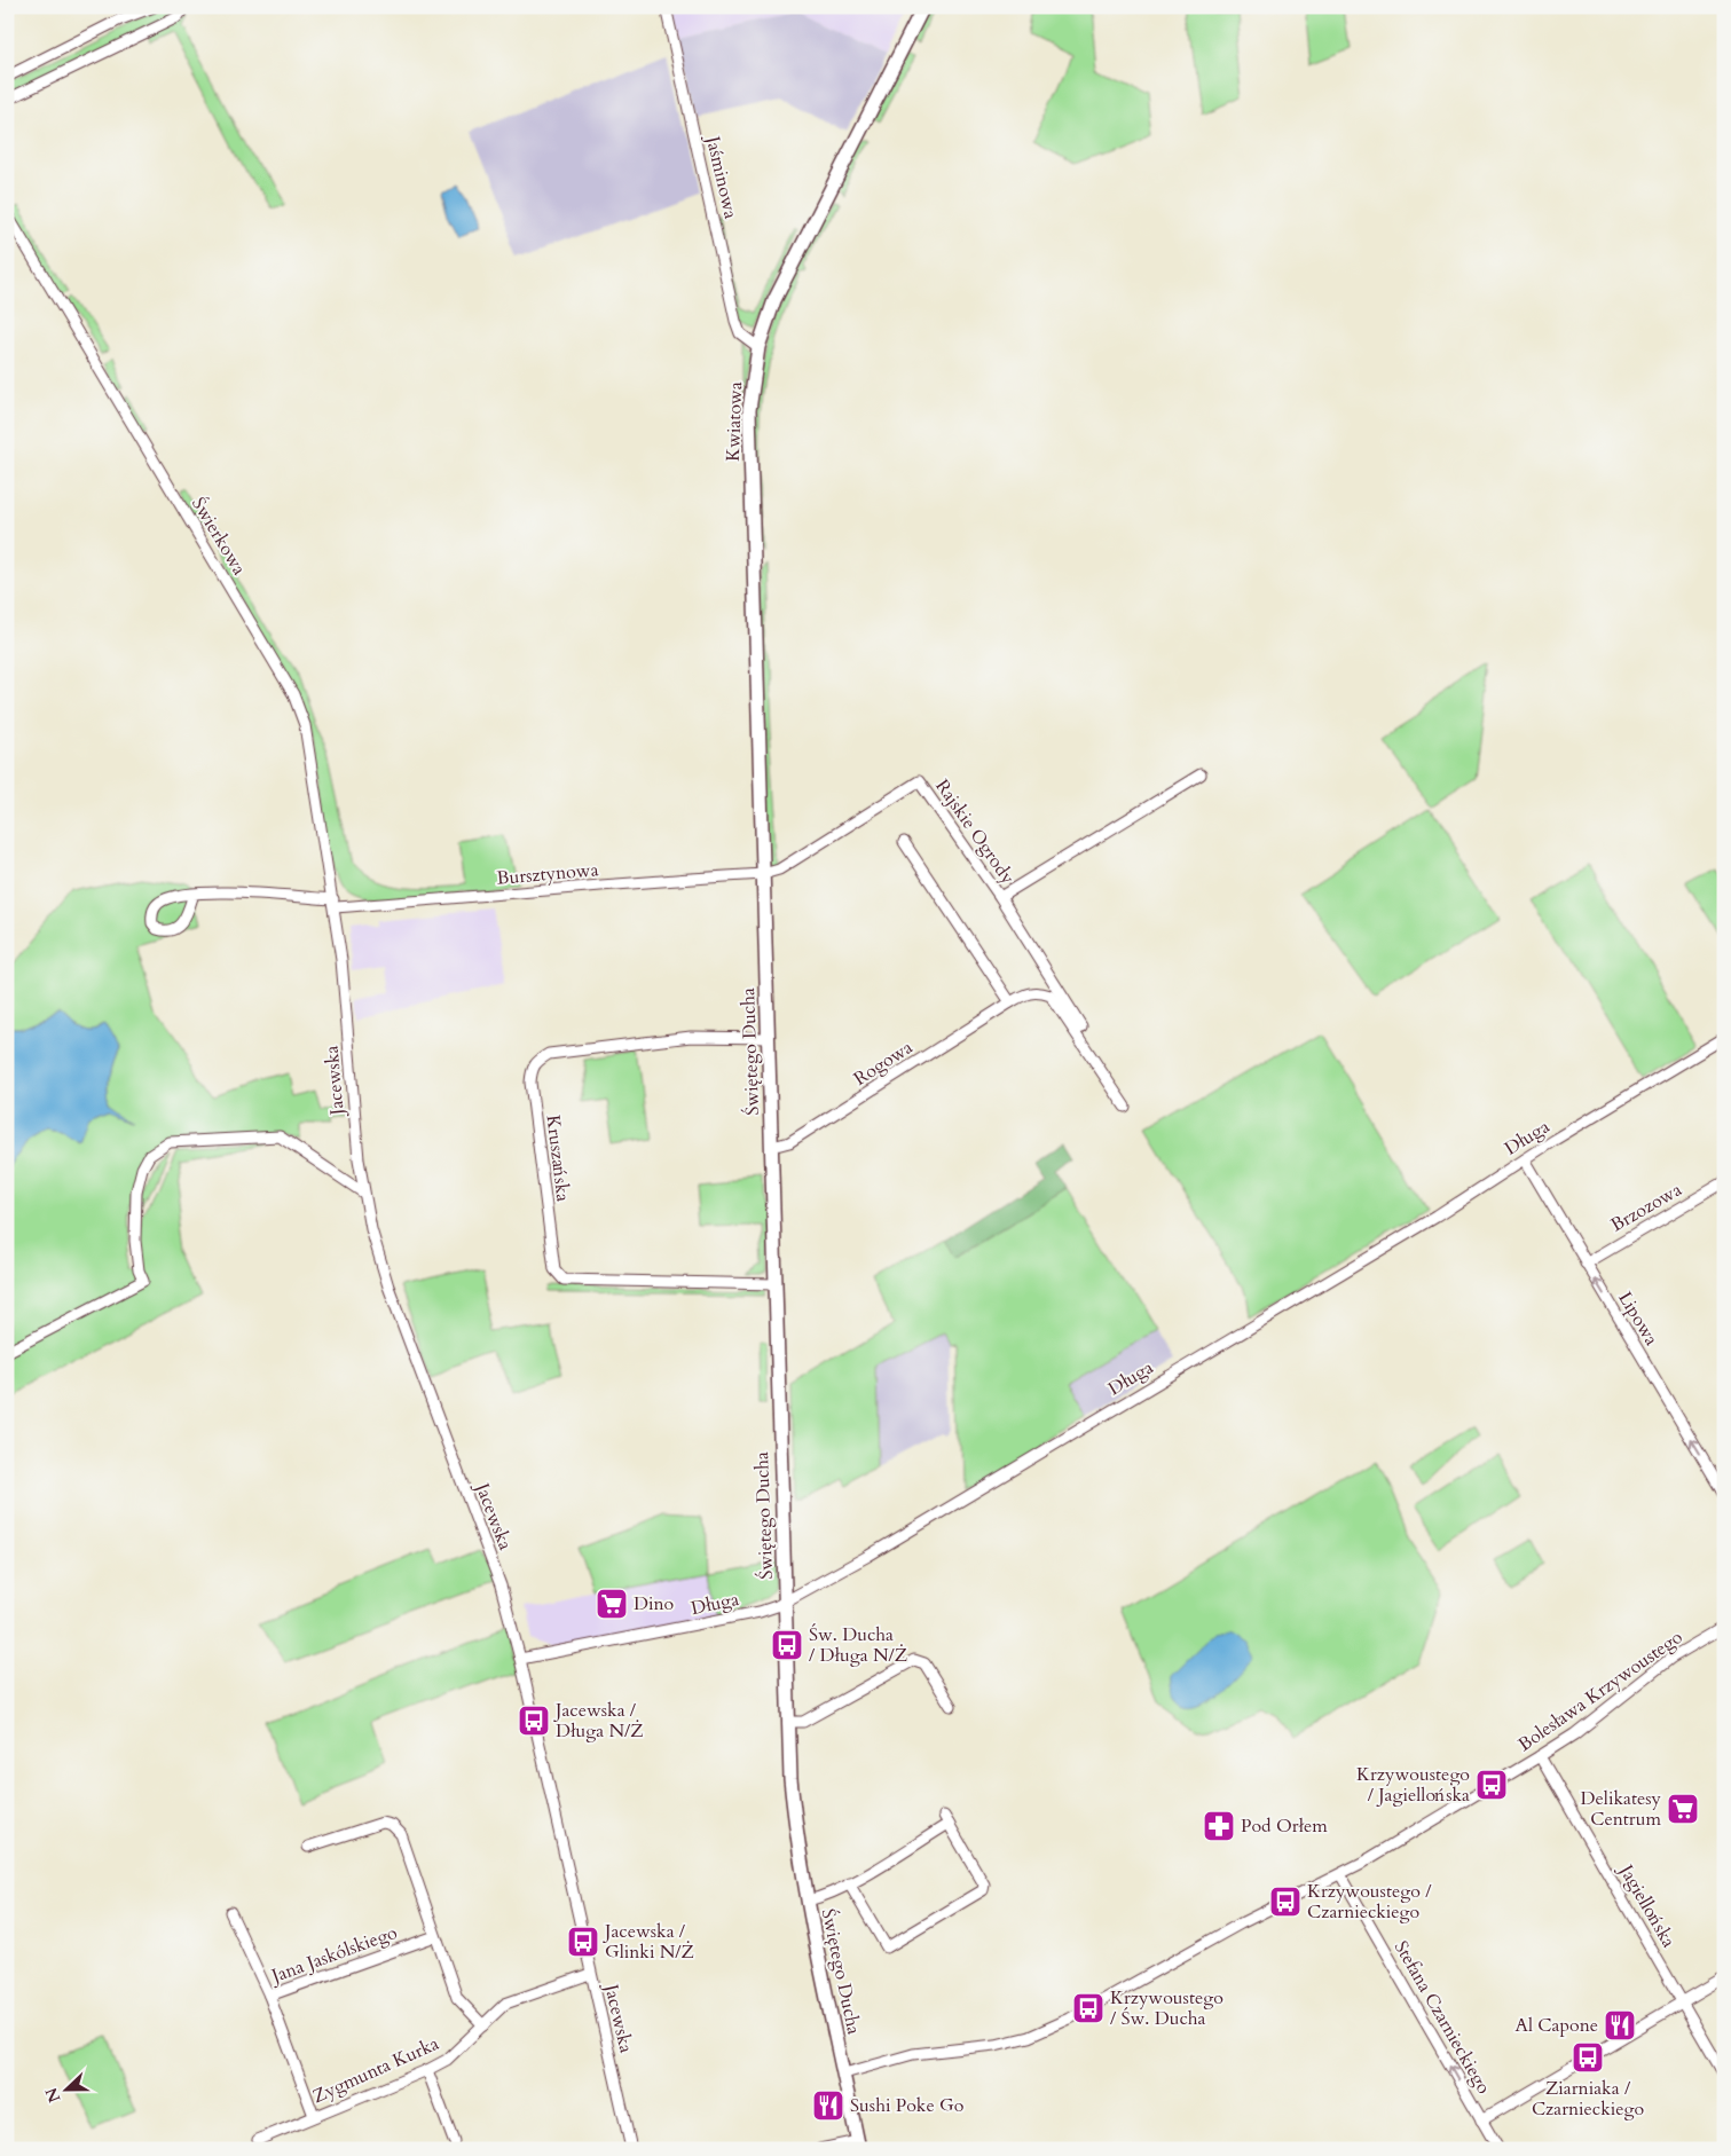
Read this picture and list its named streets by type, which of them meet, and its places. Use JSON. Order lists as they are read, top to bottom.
{
  "streets": {
    "main road": ["Kwiatowa", "Świętego Ducha"],
    "street": [
      "Jaśminowa",
      "Świerkowa",
      "Rajskie Ogrody",
      "Bursztynowa",
      "Rogowa",
      "Jacewska",
      "Długa",
      "Kruszańska",
      "Brzozowa",
      "Lipowa",
      "Bolesława Krzywoustego",
      "Jagiellońska",
      "Jana Jaskólskiego",
      "Stefana Czarnieckiego",
      "Zygmunta Kurka"
    ]
  },
  "crossings": [
    ["Jaśminowa", "Kwiatowa"],
    ["Kwiatowa", "Rajskie Ogrody"],
    ["Kwiatowa", "Bursztynowa"],
    ["Kwiatowa", "Świętego Ducha"],
    ["Świerkowa", "Bursztynowa"],
    ["Świerkowa", "Jacewska"],
    ["Rajskie Ogrody", "Bursztynowa"],
    ["Rajskie Ogrody", "Świętego Ducha"],
    ["Bursztynowa", "Świętego Ducha"],
    ["Bursztynowa", "Jacewska"],
    ["Świętego Ducha", "Rogowa"],
    ["Świętego Ducha", "Długa"],
    ["Świętego Ducha", "Kruszańska"],
    ["Świętego Ducha", "Bolesława Krzywoustego"],
    ["Jacewska", "Długa"],
    ["Jacewska", "Zygmunta Kurka"],
    ["Długa", "Lipowa"],
    ["Brzozowa", "Lipowa"],
    ["Bolesława Krzywoustego", "Jagiellońska"],
    ["Bolesława Krzywoustego", "Stefana Czarnieckiego"],
    ["Jana Jaskólskiego", "Zygmunta Kurka"]
  ],
  "one_way": ["Lipowa", "Stefana Czarnieckiego"],
  "places": {
    "supermarket": ["Dino", "Delikatesy Centrum"],
    "bus stop": [
      "Św. Ducha / Długa N/Ż",
      "Jacewska / Długa N/Ż",
      "Krzywoustego / Jagiellońska",
      "Krzywoustego / Czarnieckiego",
      "Jacewska / Glinki N/Ż",
      "Krzywoustego / Św. Ducha",
      "Ziarniaka / Czarnieckiego"
    ],
    "pharmacy": ["Pod Orłem"],
    "restaurant": ["Al Capone", "Sushi Poke Go"]
  },
  "north": "left"
}
